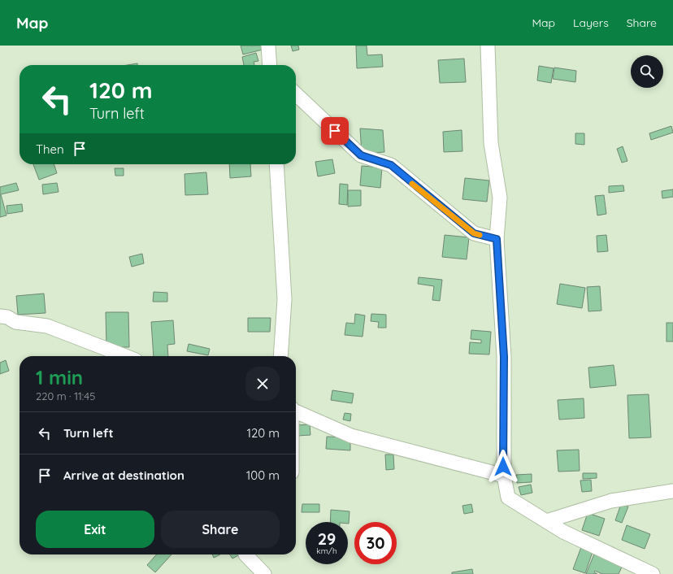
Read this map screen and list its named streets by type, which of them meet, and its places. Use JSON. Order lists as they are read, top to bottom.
{
  "page": {
    "header": "Map",
    "nav": ["Map", "Layers", "Share"],
    "turn": ["120 m", "Turn left"],
    "then": "Then",
    "heading": ["1 min", "220 m · 11:45"],
    "list": [
      {
        "name": "Turn left",
        "value": "120 m"
      },
      {
        "name": "Arrive at destination",
        "value": "100 m"
      }
    ],
    "buttons": ["Exit", "Share"],
    "speed": "29 km/h",
    "limit": "30"
  }
}
